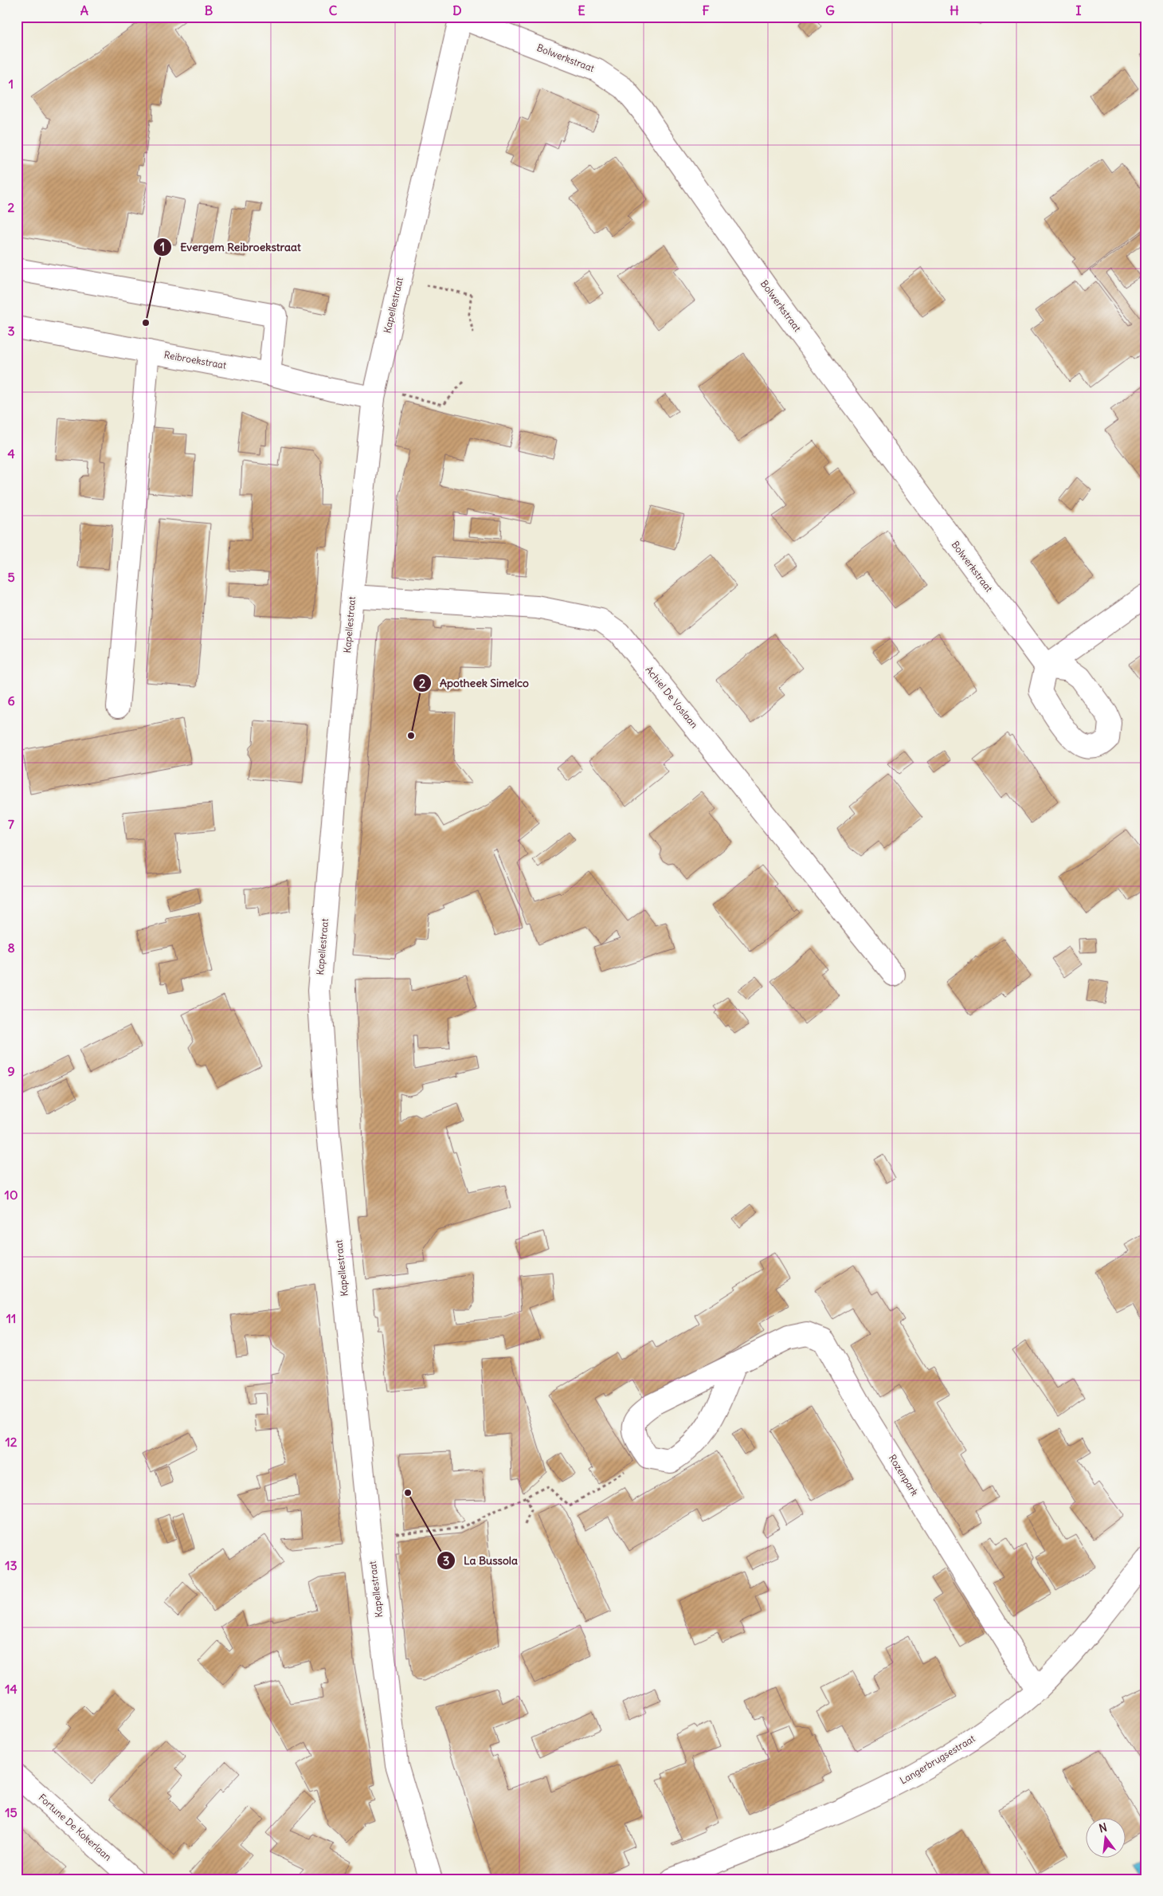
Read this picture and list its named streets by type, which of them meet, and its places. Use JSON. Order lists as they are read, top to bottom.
{
  "streets": {
    "street": [
      "Bolwerkstraat",
      "Kapellestraat",
      "Reibroekstraat",
      "Achiel De Voslaan",
      "Rozenpark",
      "Langerbrugsestraat",
      "Fortune De Kokerlaan"
    ]
  },
  "crossings": [
    ["Bolwerkstraat", "Kapellestraat"],
    ["Kapellestraat", "Reibroekstraat"],
    ["Kapellestraat", "Achiel De Voslaan"],
    ["Rozenpark", "Langerbrugsestraat"]
  ],
  "places": ["Evergem Reibroekstraat", "Apotheek Simelco", "La Bussola"],
  "north": "top",
  "grid": {
    "columns": [
      "A",
      "B",
      "C",
      "D",
      "E",
      "F",
      "G",
      "H",
      "I"
    ],
    "rows": [
      "1",
      "2",
      "3",
      "4",
      "5",
      "6",
      "7",
      "8",
      "9",
      "10",
      "11",
      "12",
      "13",
      "14",
      "15"
    ]
  }
}
